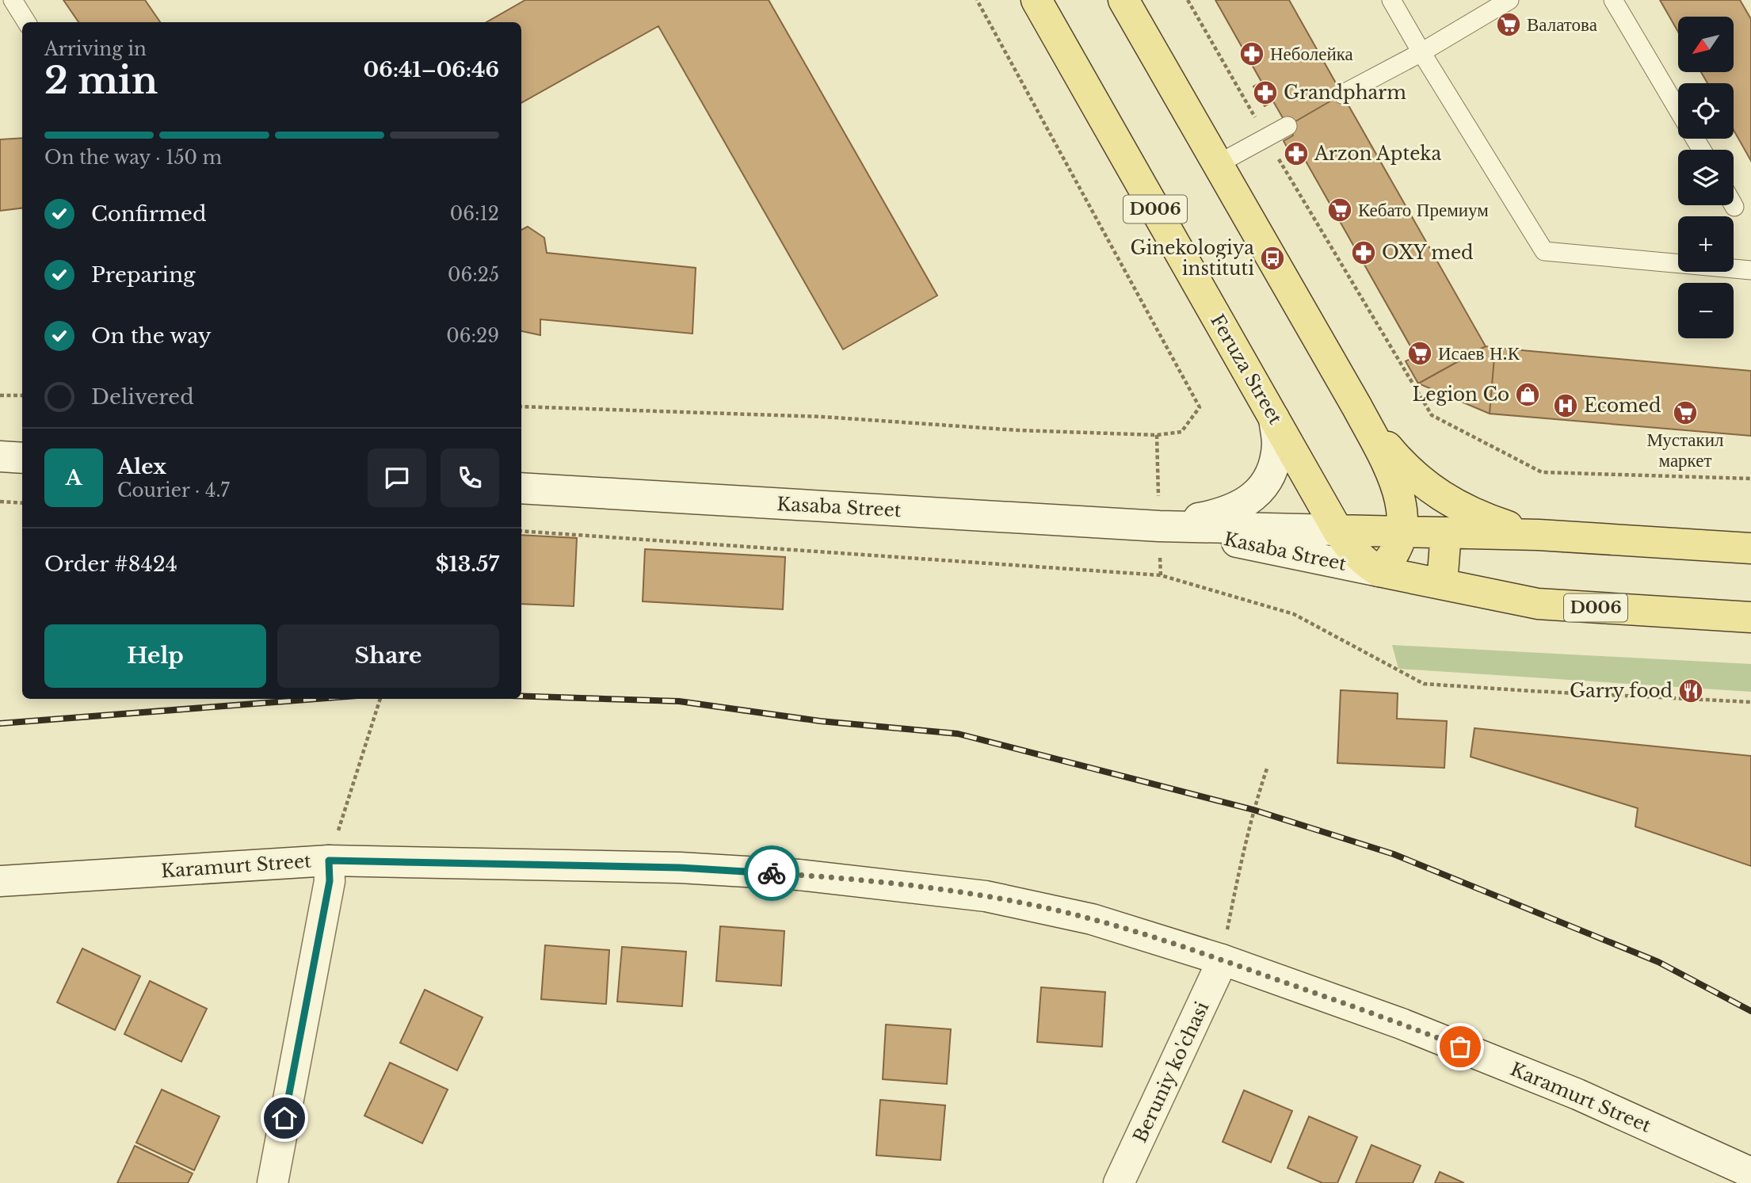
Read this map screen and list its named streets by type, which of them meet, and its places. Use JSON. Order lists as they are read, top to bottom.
{
  "streets": {
    "main road": [
      "D006",
      "Feruza Street",
      "Kasaba Street",
      "Karamurt Street",
      "Beruniy ko'chasi"
    ]
  },
  "crossings": [
    ["D006", "Feruza Street"],
    ["D006", "Kasaba Street"],
    ["Feruza Street", "Kasaba Street"],
    ["Karamurt Street", "Beruniy ko'chasi"]
  ],
  "places": {
    "supermarket": [
      "Валатова",
      "Кебато Премиум",
      "Исаев Н.К",
      "Мустакил маркет"
    ],
    "pharmacy": [
      "Неболейка",
      "Grandpharm",
      "Arzon Apteka",
      "OXY med"
    ],
    "bus stop": ["Ginekologiya instituti"],
    "shop": ["Legion Co"],
    "hospital": ["Ecomed"],
    "restaurant": ["Garry food"]
  },
  "north": "bottom left",
  "page": {
    "map_buttons": ["+", "−"],
    "heading": ["2 min", "Arriving in", "06:41–06:46"],
    "panel": [
      "Alex",
      "Courier · 4.7",
      "Order #8424",
      "$13.57"
    ],
    "bar": "On the way · 150 m",
    "list": [
      ["Confirmed", "06:12"],
      ["Preparing", "06:25"],
      ["On the way", "06:29"],
      "Delivered"
    ],
    "round": "A",
    "buttons": ["Help", "Share"]
  }
}
